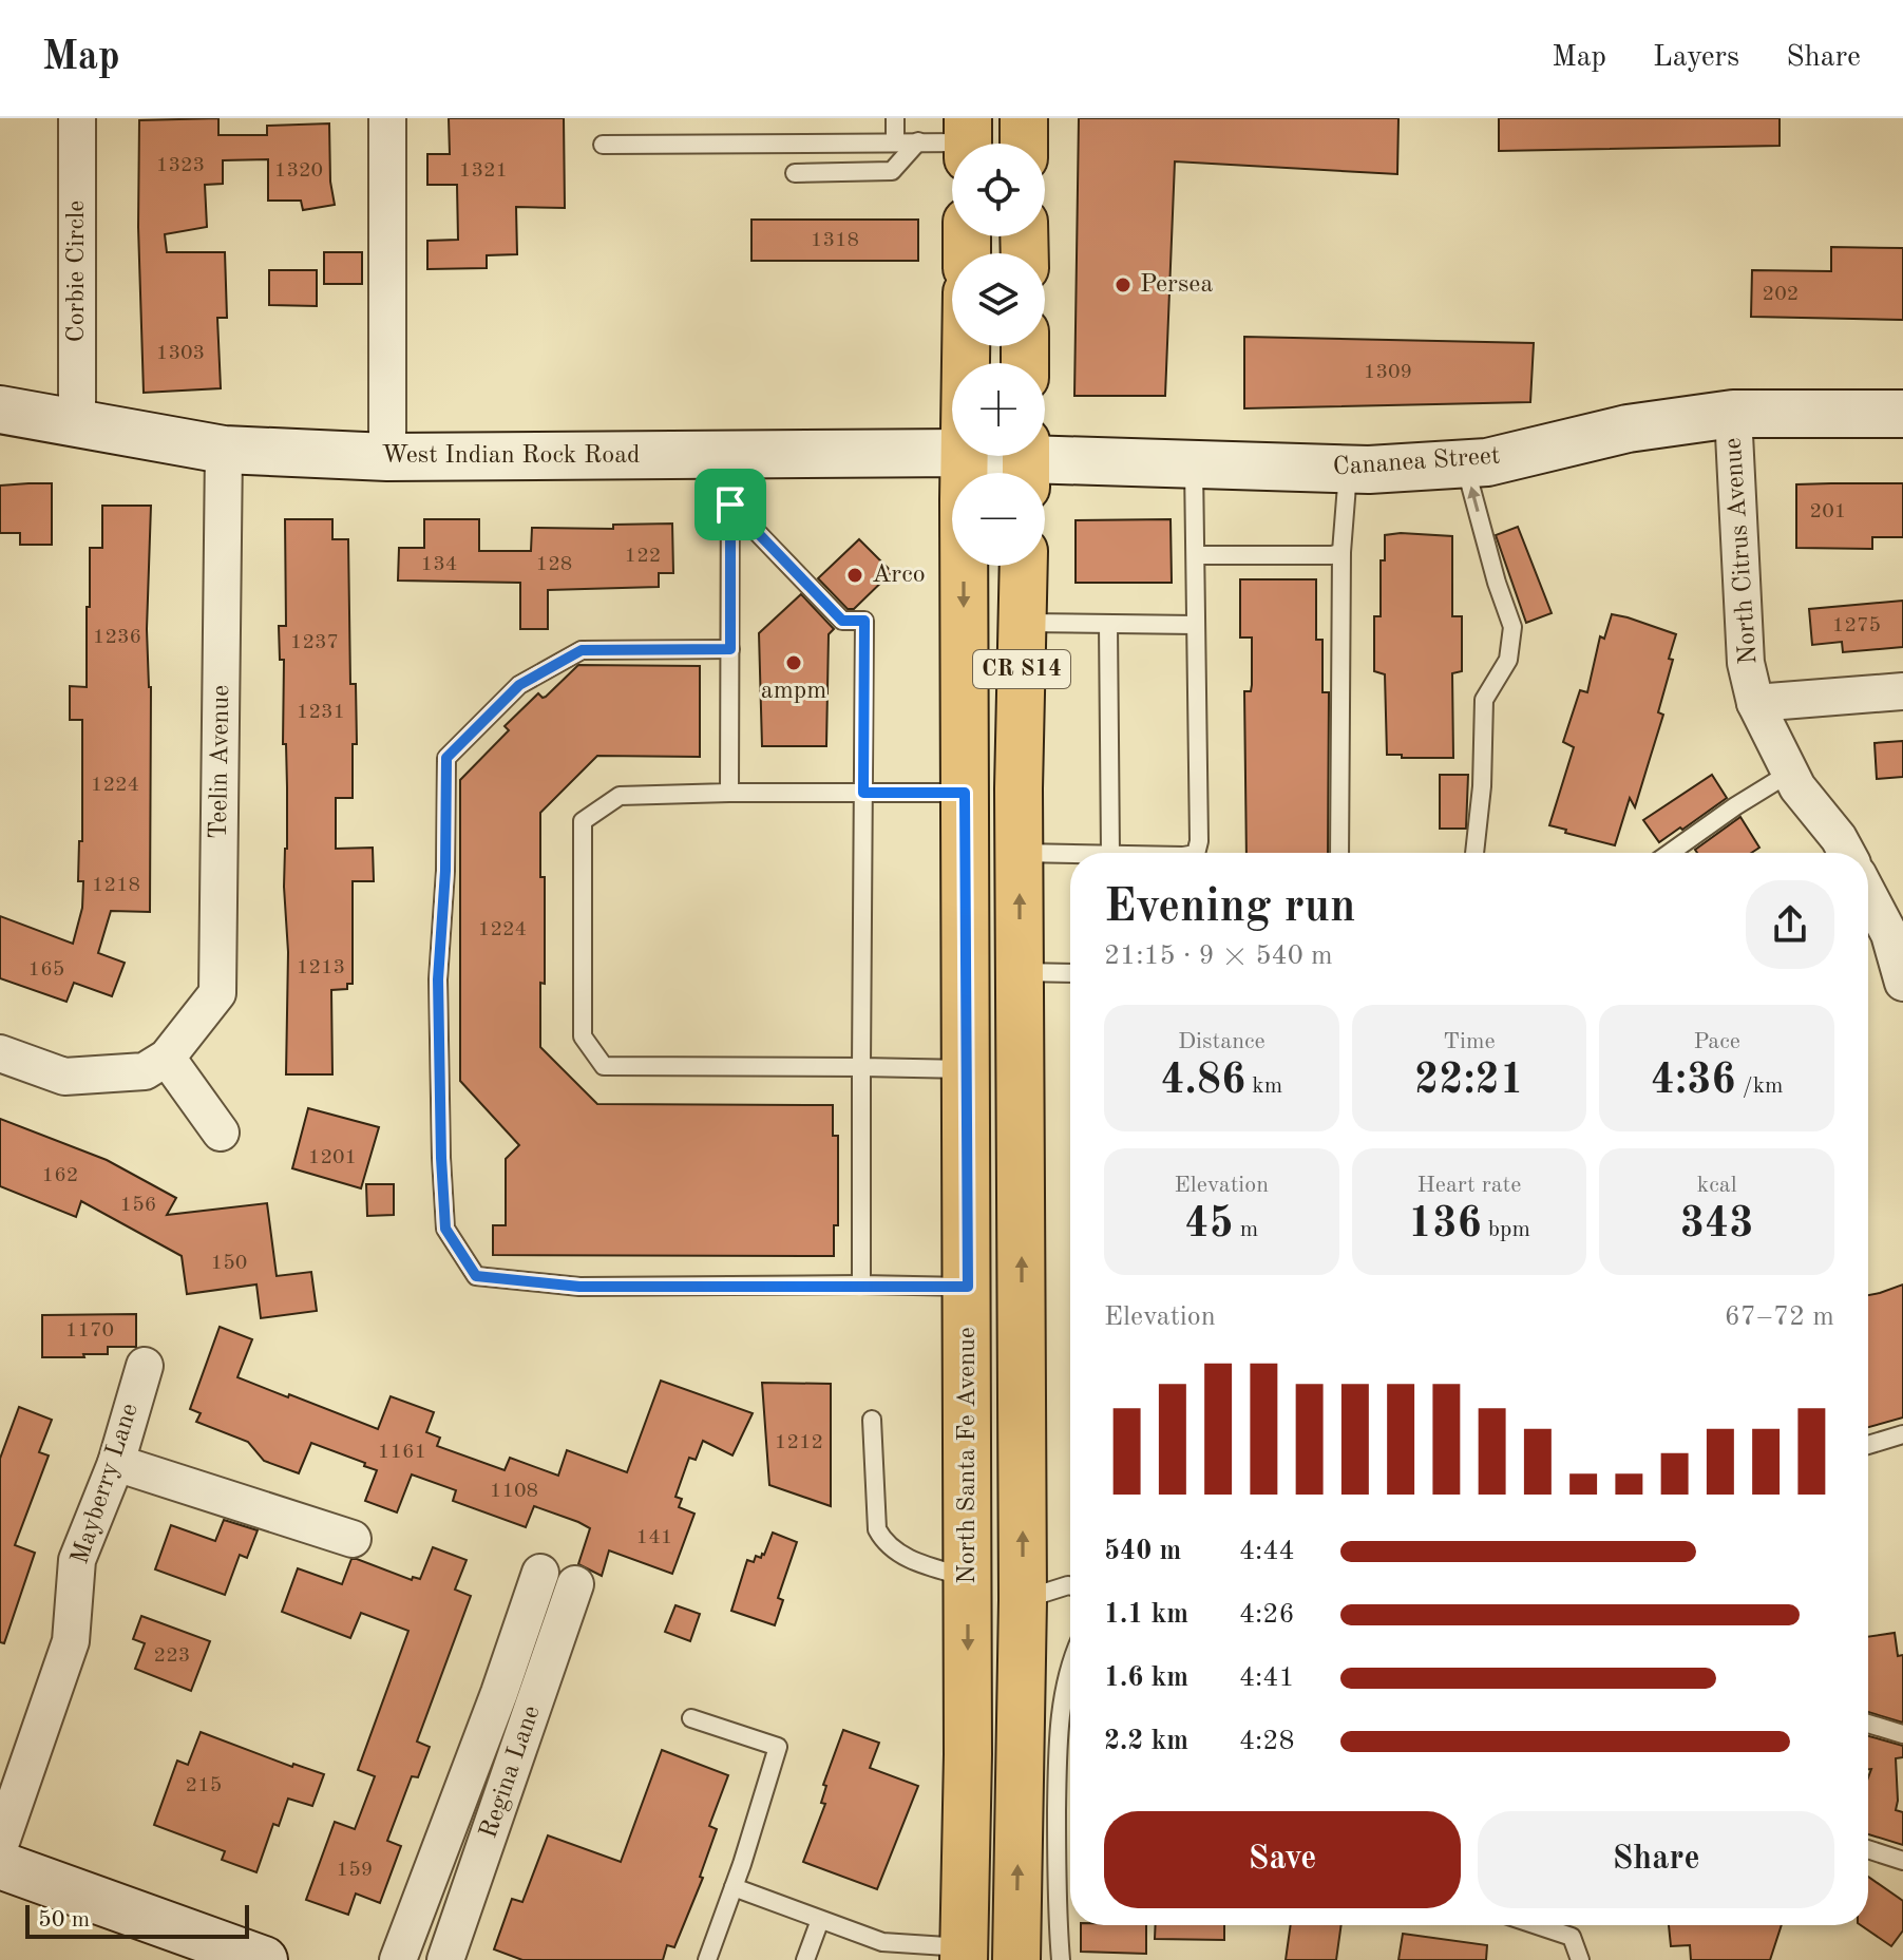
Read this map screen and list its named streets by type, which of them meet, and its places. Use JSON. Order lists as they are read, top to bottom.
{
  "streets": {
    "main road": ["CR S14", "North Santa Fe Avenue"],
    "street": [
      "Corbie Circle",
      "West Indian Rock Road",
      "Cananea Street",
      "North Citrus Avenue",
      "Teelin Avenue",
      "Mayberry Lane",
      "Regina Lane"
    ]
  },
  "crossings": [
    ["Corbie Circle", "West Indian Rock Road"],
    ["West Indian Rock Road", "Cananea Street"],
    ["West Indian Rock Road", "Teelin Avenue"],
    ["Cananea Street", "North Citrus Avenue"]
  ],
  "places": ["Persea", "Arco", "ampm"],
  "house_numbers": [
    "1323",
    "1320",
    "1321",
    "1318",
    "202",
    "1303",
    "1309",
    "201",
    "122",
    "134",
    "128",
    "1275",
    "1236",
    "1237",
    "1231",
    "1224",
    "1218",
    "1224",
    "1213",
    "165",
    "1201",
    "162",
    "156",
    "150",
    "1170",
    "1212",
    "1161",
    "1108",
    "141",
    "223",
    "215",
    "159"
  ],
  "scale_bar": "50 m",
  "page": {
    "header": "Map",
    "nav": ["Map", "Layers", "Share"],
    "map_buttons": ["+", "−"],
    "heading": ["Evening run", "21:15 · 9 × 540 m"],
    "stats": [
      ["Distance", "4.86 km"],
      ["Time", "22:21"],
      ["Pace", "4:36 /km"],
      ["Elevation", "45 m"],
      ["Heart rate", "136 bpm"],
      ["kcal", "343"]
    ],
    "chart": ["Elevation", "67–72 m"],
    "list": [
      {
        "name": "540 m",
        "note": "4:44"
      },
      {
        "name": "1.1 km",
        "note": "4:26"
      },
      {
        "name": "1.6 km",
        "note": "4:41"
      },
      {
        "name": "2.2 km",
        "note": "4:28"
      }
    ],
    "buttons": ["Save", "Share"],
    "scale": "50 m"
  }
}
